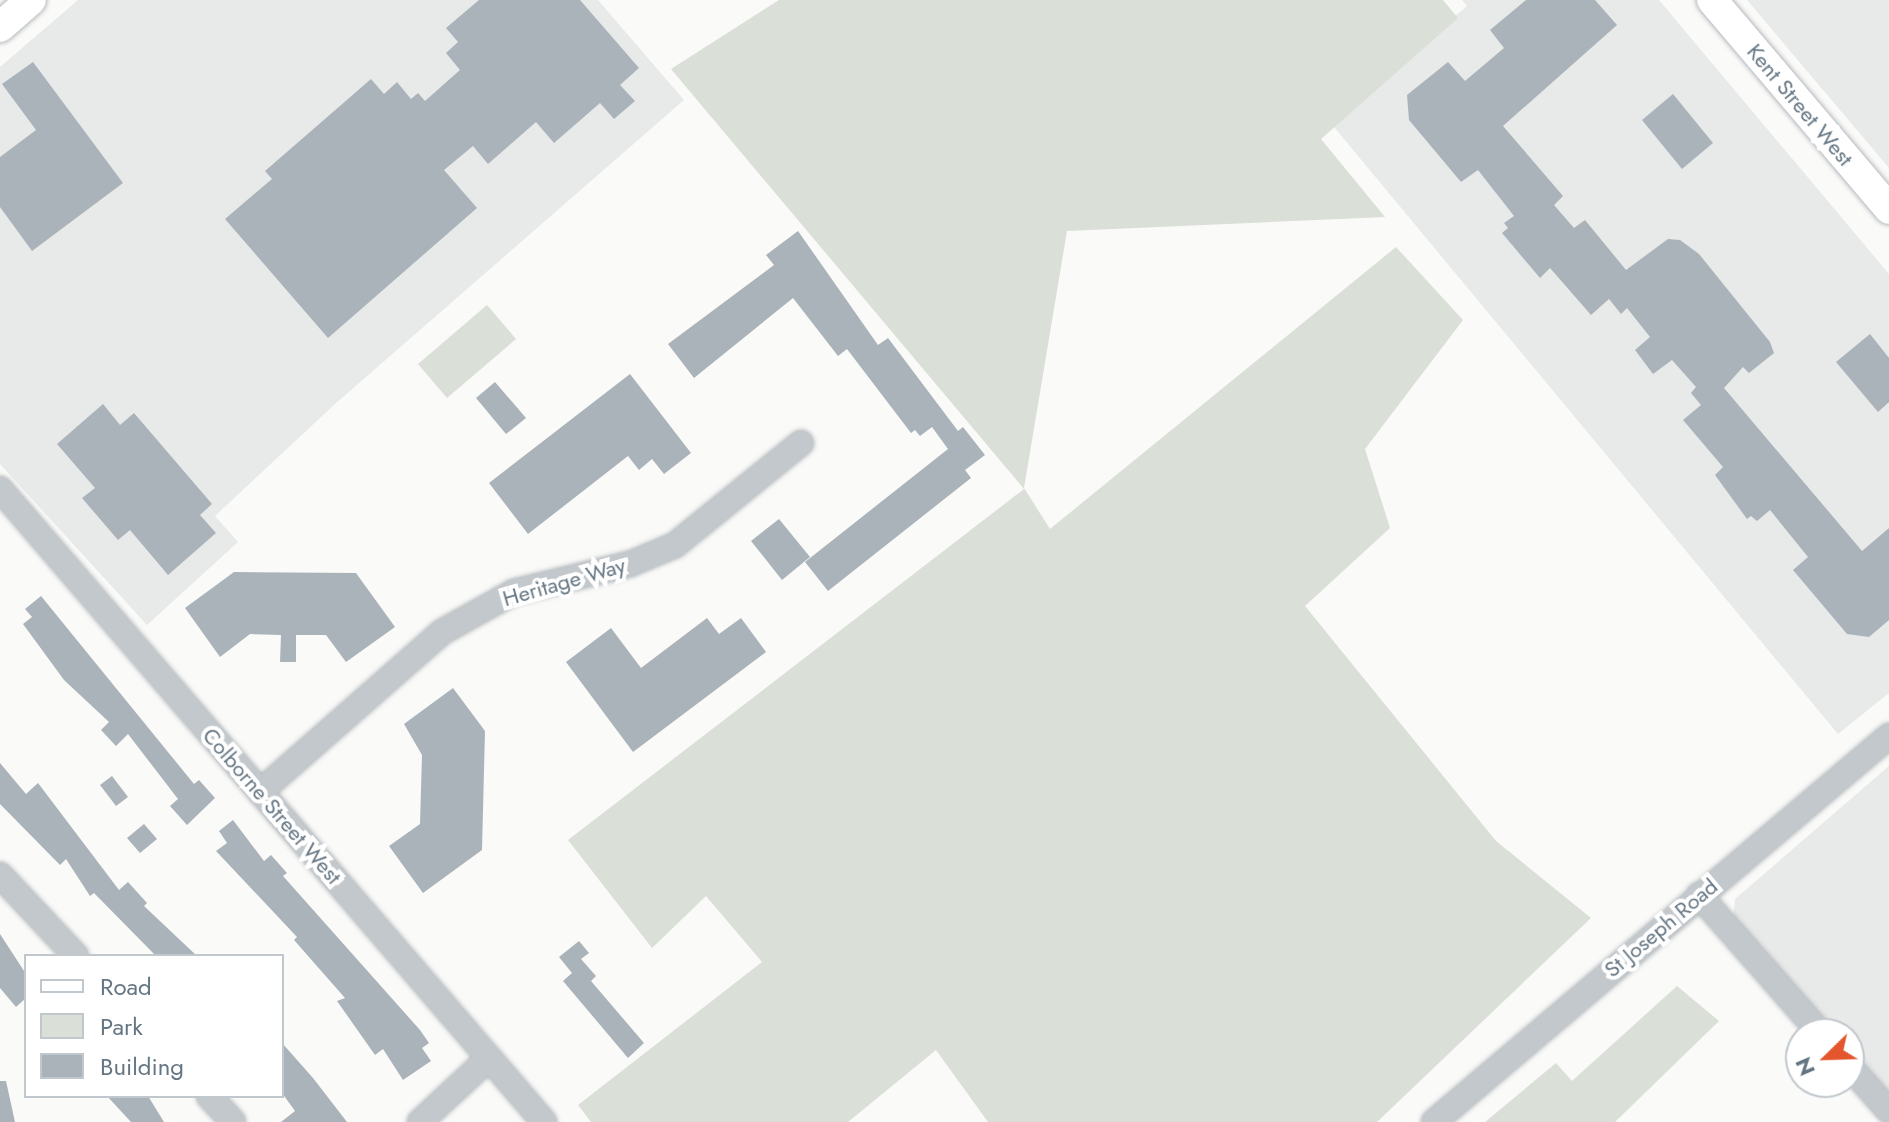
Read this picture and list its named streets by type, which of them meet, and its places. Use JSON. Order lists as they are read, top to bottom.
{
  "streets": {
    "main road": ["Kent Street West"],
    "street": ["Heritage Way", "Colborne Street West", "St Joseph Road"]
  },
  "crossings": [
    ["Heritage Way", "Colborne Street West"]
  ],
  "legend": ["Road", "Park", "Building"],
  "north": "bottom left"
}
